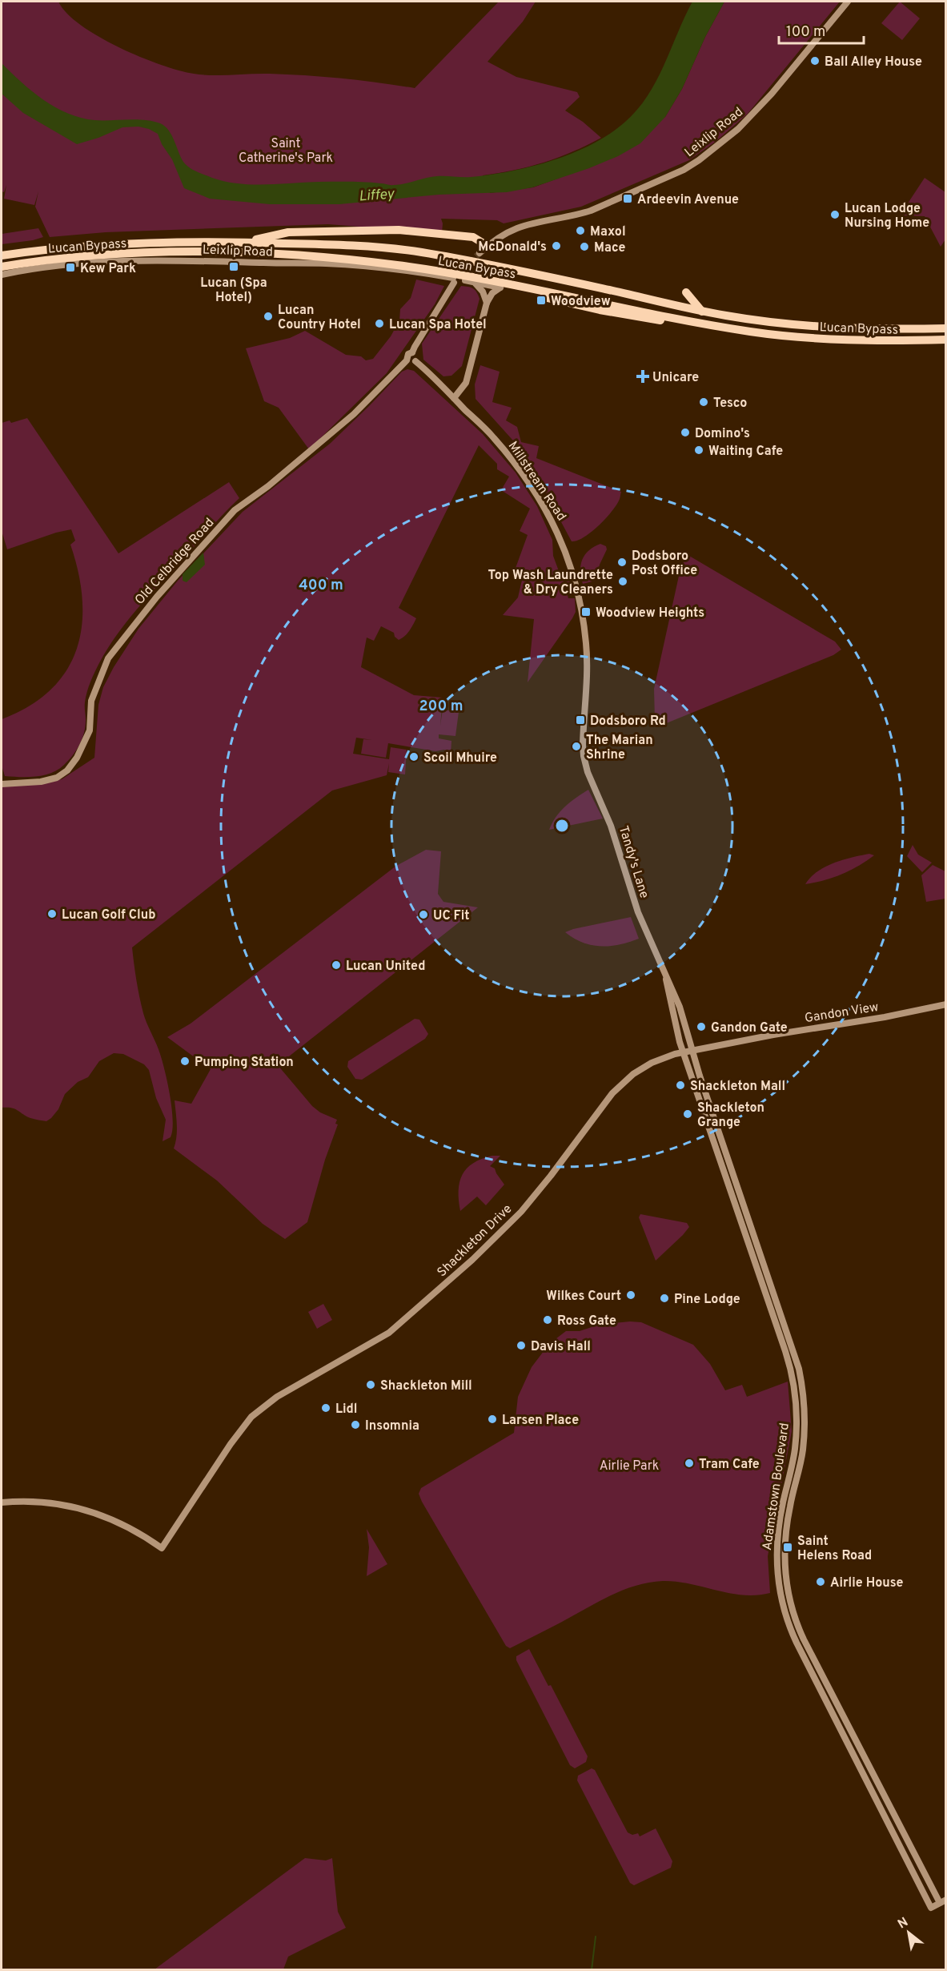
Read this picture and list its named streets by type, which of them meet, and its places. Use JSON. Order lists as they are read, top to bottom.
{
  "streets": {
    "highway": ["Leixlip Road", "Lucan Bypass"],
    "street": [
      "Millstream Road",
      "Old Celbridge Road",
      "Tandy's Lane",
      "Gandon View",
      "Shackleton Drive",
      "Adamstown Boulevard"
    ]
  },
  "crossings": [
    ["Leixlip Road", "Lucan Bypass"],
    ["Leixlip Road", "Old Celbridge Road"],
    ["Lucan Bypass", "Old Celbridge Road"],
    ["Millstream Road", "Old Celbridge Road"],
    ["Millstream Road", "Tandy's Lane"],
    ["Tandy's Lane", "Gandon View"],
    ["Tandy's Lane", "Shackleton Drive"],
    ["Tandy's Lane", "Adamstown Boulevard"],
    ["Gandon View", "Shackleton Drive"],
    ["Gandon View", "Adamstown Boulevard"],
    ["Shackleton Drive", "Adamstown Boulevard"]
  ],
  "water": ["Liffey"],
  "parks": ["Saint Catherine's Park", "Airlie Park"],
  "places": {
    "other": [
      "Ball Alley House",
      "Lucan Lodge Nursing Home",
      "Maxol",
      "McDonald's",
      "Mace",
      "Lucan Country Hotel",
      "Lucan Spa Hotel",
      "Tesco",
      "Domino's",
      "Waiting Cafe",
      "Dodsboro Post Office",
      "Top Wash Laundrette & Dry Cleaners",
      "The Marian Shrine",
      "Scoil Mhuire",
      "Lucan Golf Club",
      "UC Fit",
      "Lucan United",
      "Gandon Gate",
      "Pumping Station",
      "Shackleton Mall",
      "Shackleton Grange",
      "Wilkes Court",
      "Pine Lodge",
      "Ross Gate",
      "Davis Hall",
      "Shackleton Mill",
      "Lidl",
      "Larsen Place",
      "Insomnia",
      "Tram Cafe",
      "Airlie House"
    ],
    "transit": [
      "Ardeevin Avenue",
      "Lucan (Spa Hotel)",
      "Kew Park",
      "Woodview",
      "Woodview Heights",
      "Dodsboro Rd",
      "Saint Helens Road"
    ],
    "health": ["Unicare"]
  },
  "scale_bar": "100 m",
  "north": "top left",
  "rings": ["400 m", "200 m"]
}
